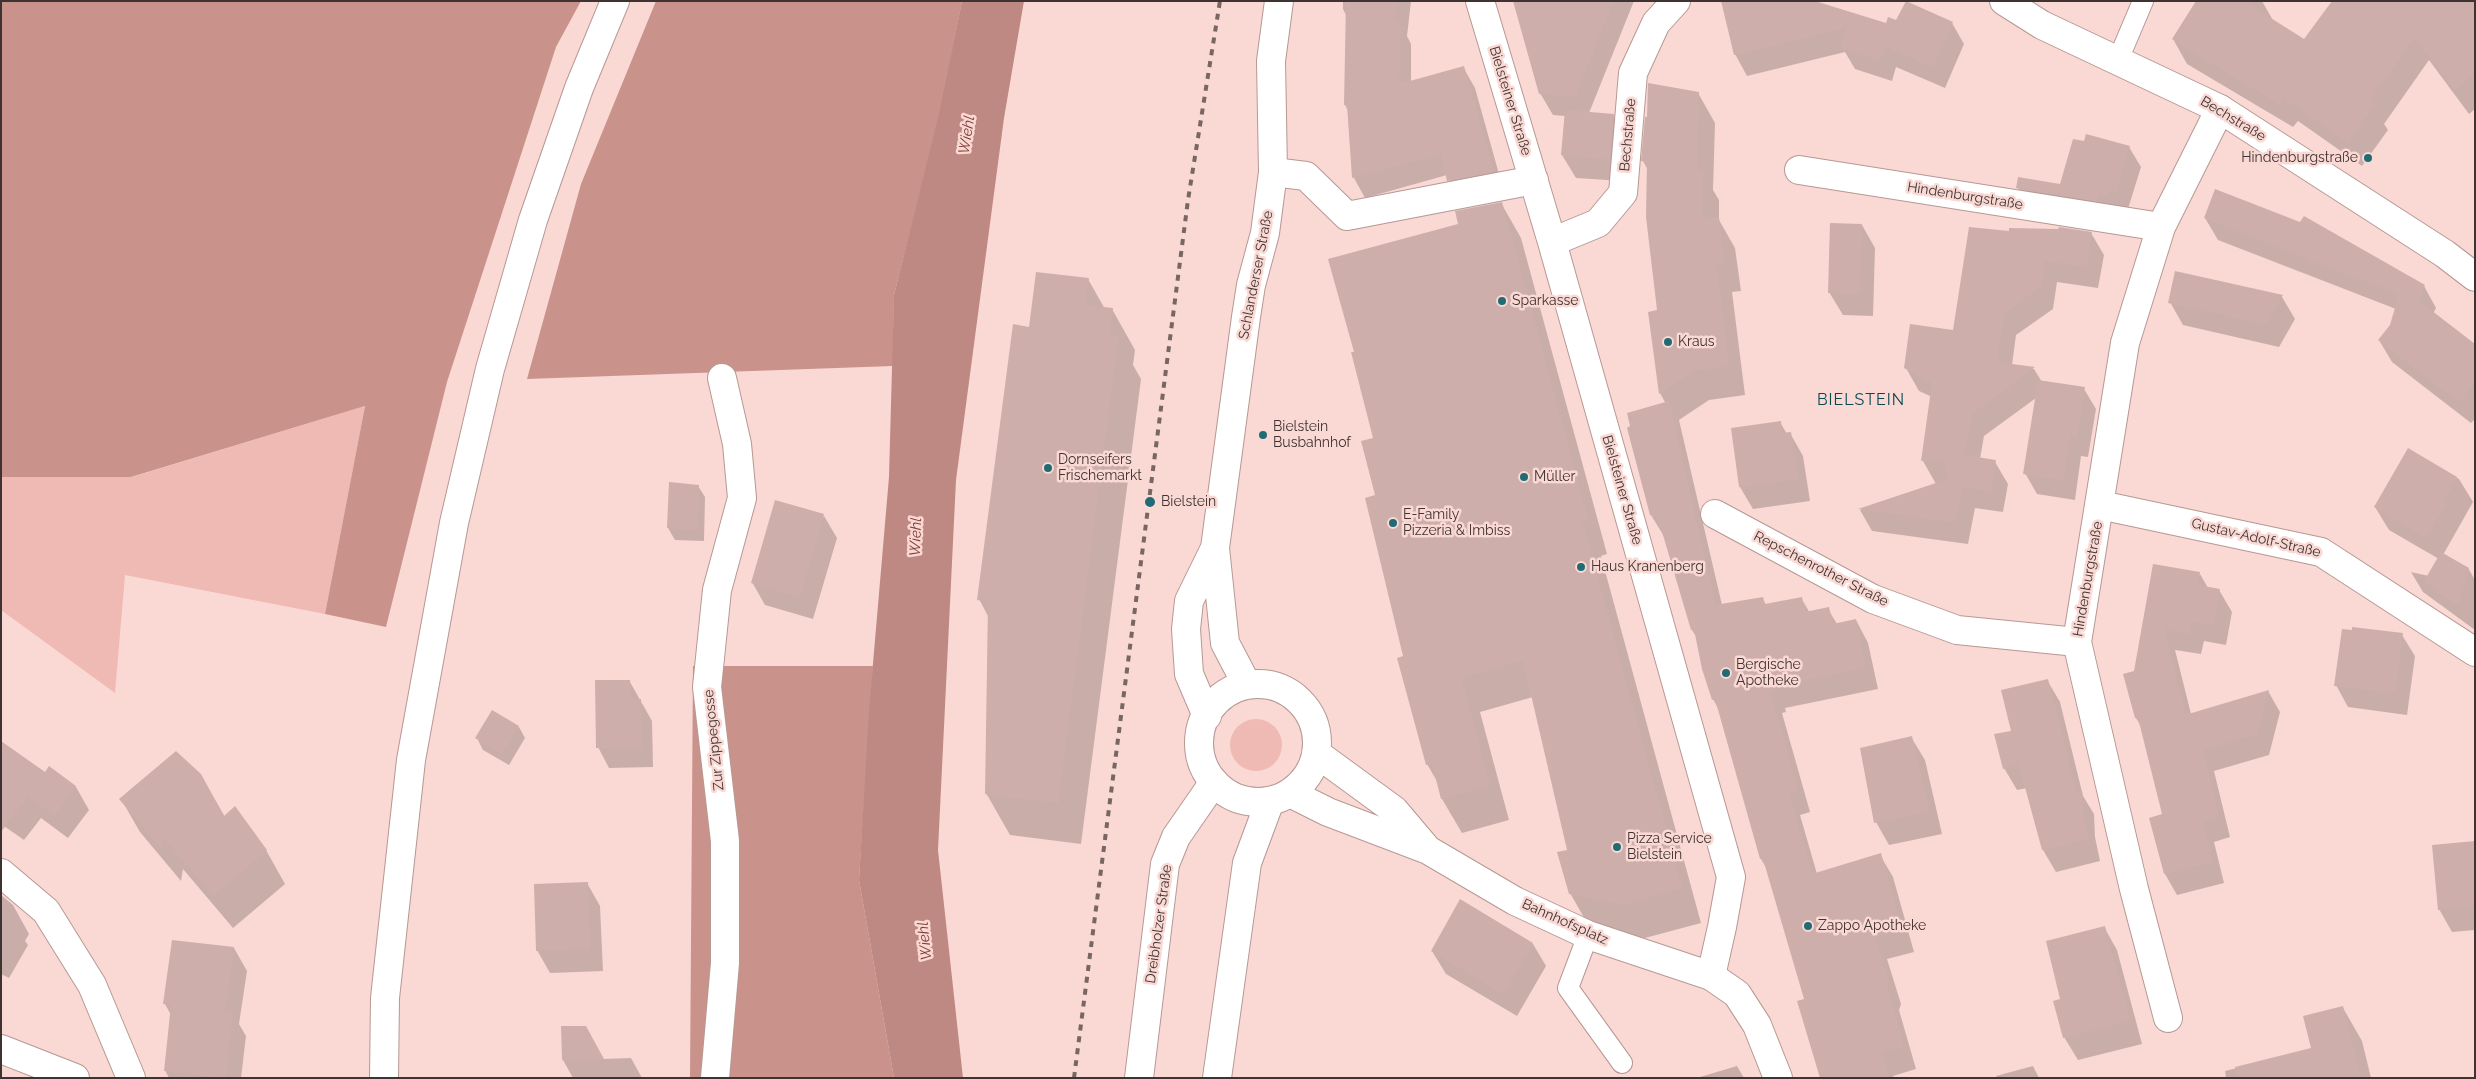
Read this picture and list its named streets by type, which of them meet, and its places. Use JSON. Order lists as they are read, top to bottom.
{
  "streets": {
    "street": [
      "Bielsteiner Straße",
      "Bechstraße",
      "Hindenburgstraße",
      "Schlanderser Straße",
      "Gustav-Adolf-Straße",
      "Repschenrother Straße",
      "Zur Zippegosse",
      "Bahnhofsplatz",
      "Dreibholzer Straße"
    ]
  },
  "crossings": [
    ["Bielsteiner Straße", "Bechstraße"],
    ["Bielsteiner Straße", "Bahnhofsplatz"],
    ["Bechstraße", "Hindenburgstraße"],
    ["Hindenburgstraße", "Gustav-Adolf-Straße"],
    ["Hindenburgstraße", "Repschenrother Straße"],
    ["Schlanderser Straße", "Bahnhofsplatz"],
    ["Schlanderser Straße", "Dreibholzer Straße"],
    ["Bahnhofsplatz", "Dreibholzer Straße"]
  ],
  "districts": ["BIELSTEIN"],
  "water": ["Wiehl"],
  "places": [
    "Hindenburgstraße",
    "Sparkasse",
    "Kraus",
    "Bielstein Busbahnhof",
    "Dornseifers Frischemarkt",
    "Müller",
    "Bielstein",
    "E-Family Pizzeria & Imbiss",
    "Haus Kranenberg",
    "Bergische Apotheke",
    "Pizza Service Bielstein",
    "Zappo Apotheke"
  ]
}
